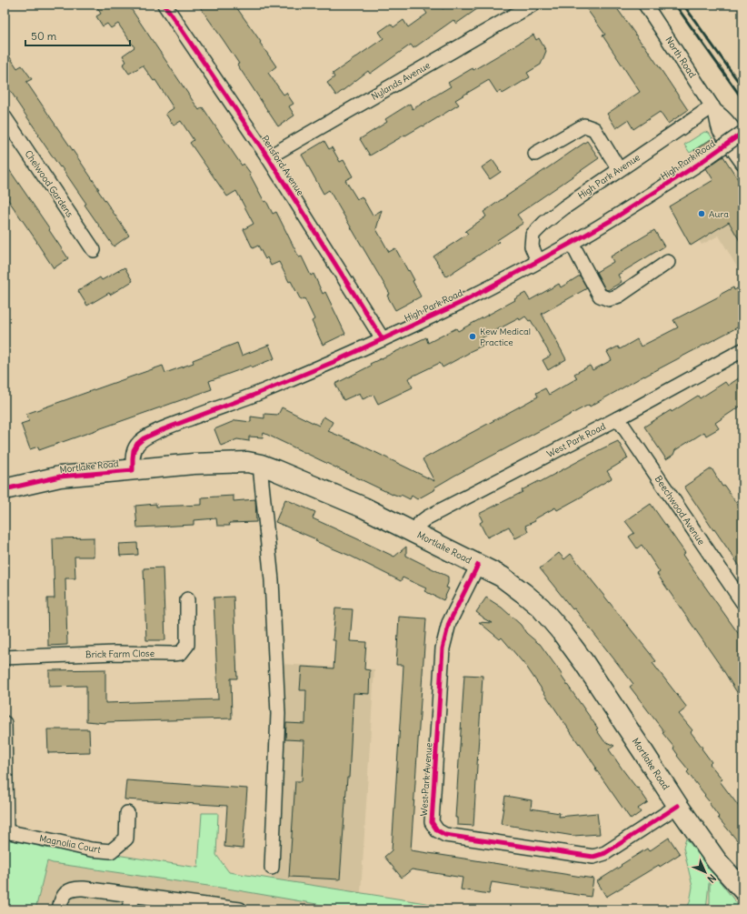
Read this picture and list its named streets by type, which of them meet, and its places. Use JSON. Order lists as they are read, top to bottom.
{
  "streets": {
    "highway": ["Mortlake Road"],
    "street": [
      "North Road",
      "Nylands Avenue",
      "High Park Road",
      "Pensford Avenue",
      "High Park Avenue",
      "Chelwood Gardens",
      "West Park Road",
      "Beechwood Avenue",
      "Brick Farm Close",
      "West Park Avenue",
      "Magnolia Court"
    ]
  },
  "crossings": [
    ["North Road", "High Park Avenue"],
    ["Nylands Avenue", "Pensford Avenue"],
    ["High Park Road", "Pensford Avenue"],
    ["High Park Road", "High Park Avenue"],
    ["High Park Road", "Mortlake Road"],
    ["West Park Road", "Mortlake Road"],
    ["West Park Road", "Beechwood Avenue"],
    ["Mortlake Road", "West Park Avenue"]
  ],
  "places": ["Aura", "Kew Medical Practice"],
  "scale_bar": "50 m",
  "north": "bottom right"
}
